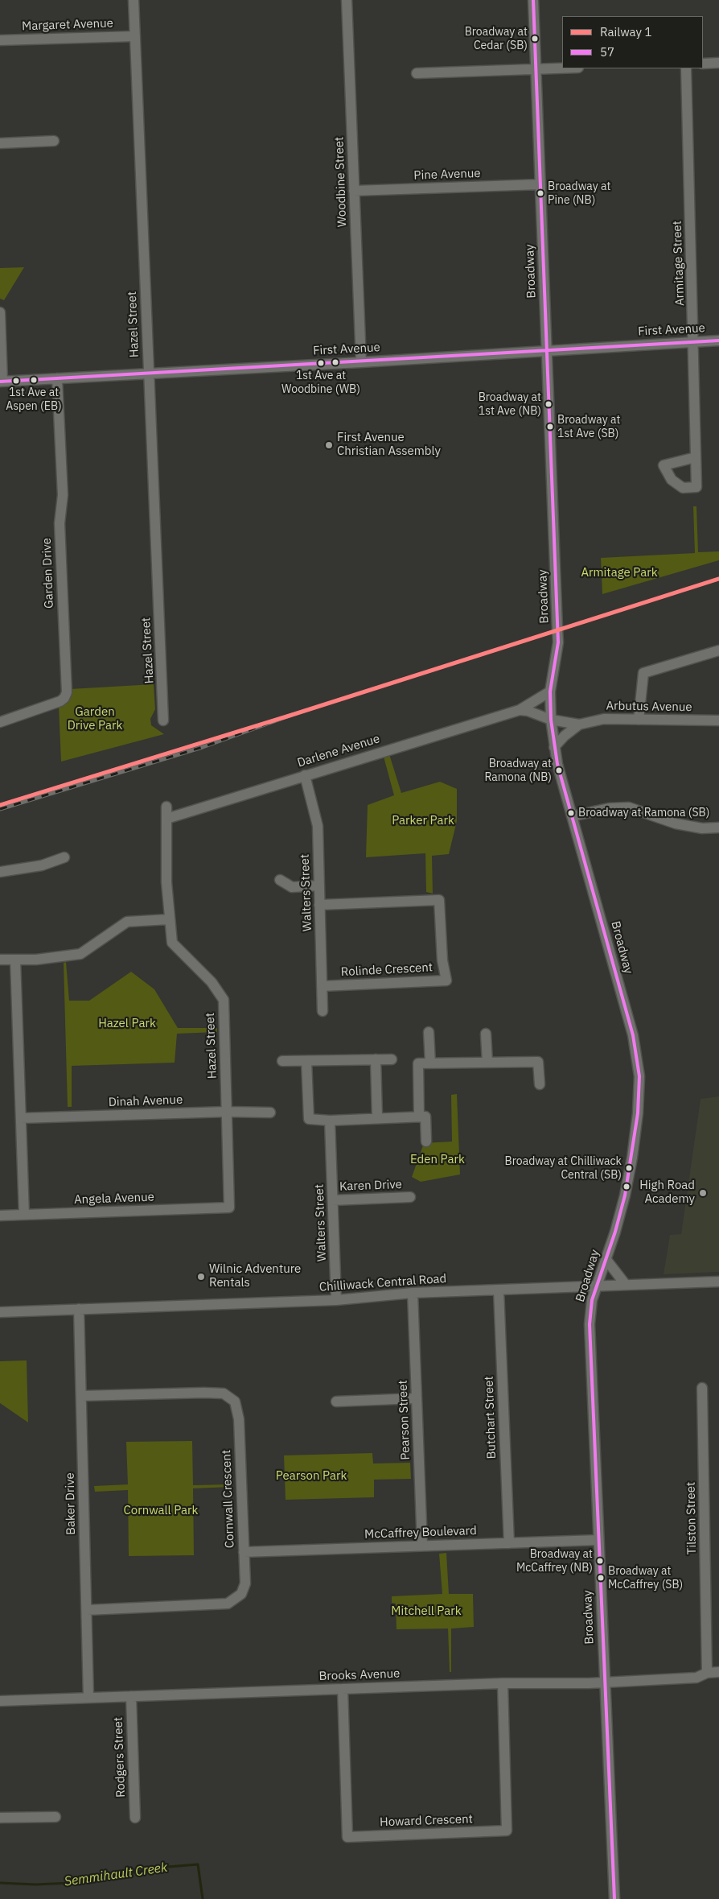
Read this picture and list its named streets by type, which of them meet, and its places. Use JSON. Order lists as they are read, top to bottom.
{
  "streets": {
    "street": [
      "Margaret Avenue",
      "Pine Avenue",
      "Woodbine Street",
      "Armitage Street",
      "Broadway",
      "Hazel Street",
      "First Avenue",
      "Garden Drive",
      "Arbutus Avenue",
      "Darlene Avenue",
      "Walters Street",
      "Rolinde Crescent",
      "Dinah Avenue",
      "Karen Drive",
      "Angela Avenue",
      "Chilliwack Central Road",
      "Butchart Street",
      "Pearson Street",
      "Cornwall Crescent",
      "Baker Drive",
      "Tilston Street",
      "McCaffrey Boulevard",
      "Brooks Avenue",
      "Rodgers Street",
      "Howard Crescent"
    ]
  },
  "crossings": [
    ["Margaret Avenue", "Hazel Street"],
    ["Pine Avenue", "Woodbine Street"],
    ["Pine Avenue", "Broadway"],
    ["Woodbine Street", "First Avenue"],
    ["Armitage Street", "First Avenue"],
    ["Broadway", "First Avenue"],
    ["Broadway", "Arbutus Avenue"],
    ["Broadway", "Darlene Avenue"],
    ["Broadway", "Chilliwack Central Road"],
    ["Broadway", "McCaffrey Boulevard"],
    ["Broadway", "Brooks Avenue"],
    ["Hazel Street", "First Avenue"],
    ["Hazel Street", "Darlene Avenue"],
    ["Hazel Street", "Dinah Avenue"],
    ["Hazel Street", "Angela Avenue"],
    ["First Avenue", "Garden Drive"],
    ["Darlene Avenue", "Walters Street"],
    ["Walters Street", "Rolinde Crescent"],
    ["Walters Street", "Karen Drive"],
    ["Walters Street", "Chilliwack Central Road"],
    ["Chilliwack Central Road", "Butchart Street"],
    ["Chilliwack Central Road", "Pearson Street"],
    ["Chilliwack Central Road", "Baker Drive"],
    ["Butchart Street", "McCaffrey Boulevard"],
    ["Pearson Street", "McCaffrey Boulevard"],
    ["Cornwall Crescent", "Baker Drive"],
    ["Cornwall Crescent", "McCaffrey Boulevard"],
    ["Baker Drive", "Brooks Avenue"],
    ["Tilston Street", "Brooks Avenue"],
    ["Brooks Avenue", "Rodgers Street"],
    ["Brooks Avenue", "Howard Crescent"]
  ],
  "water": ["Semmihault Creek"],
  "parks": [
    "Armitage Park",
    "Garden Drive Park",
    "Parker Park",
    "Hazel Park",
    "Eden Park",
    "Pearson Park",
    "Cornwall Park",
    "Mitchell Park"
  ],
  "places": [
    "Broadway at Cedar (SB)",
    "Broadway at Pine (NB)",
    "1st Ave at Woodbine (WB)",
    "1st Ave at Aspen (EB)",
    "Broadway at 1st Ave (NB)",
    "Broadway at 1st Ave (SB)",
    "First Avenue Christian Assembly",
    "Broadway at Ramona (NB)",
    "Broadway at Ramona (SB)",
    "Broadway at Chilliwack Central (SB)",
    "High Road Academy",
    "Wilnic Adventure Rentals",
    "Broadway at McCaffrey (NB)",
    "Broadway at McCaffrey (SB)"
  ],
  "lines": ["transit line 57", "rail line 1"],
  "legend": ["Railway 1", "57"]
}
